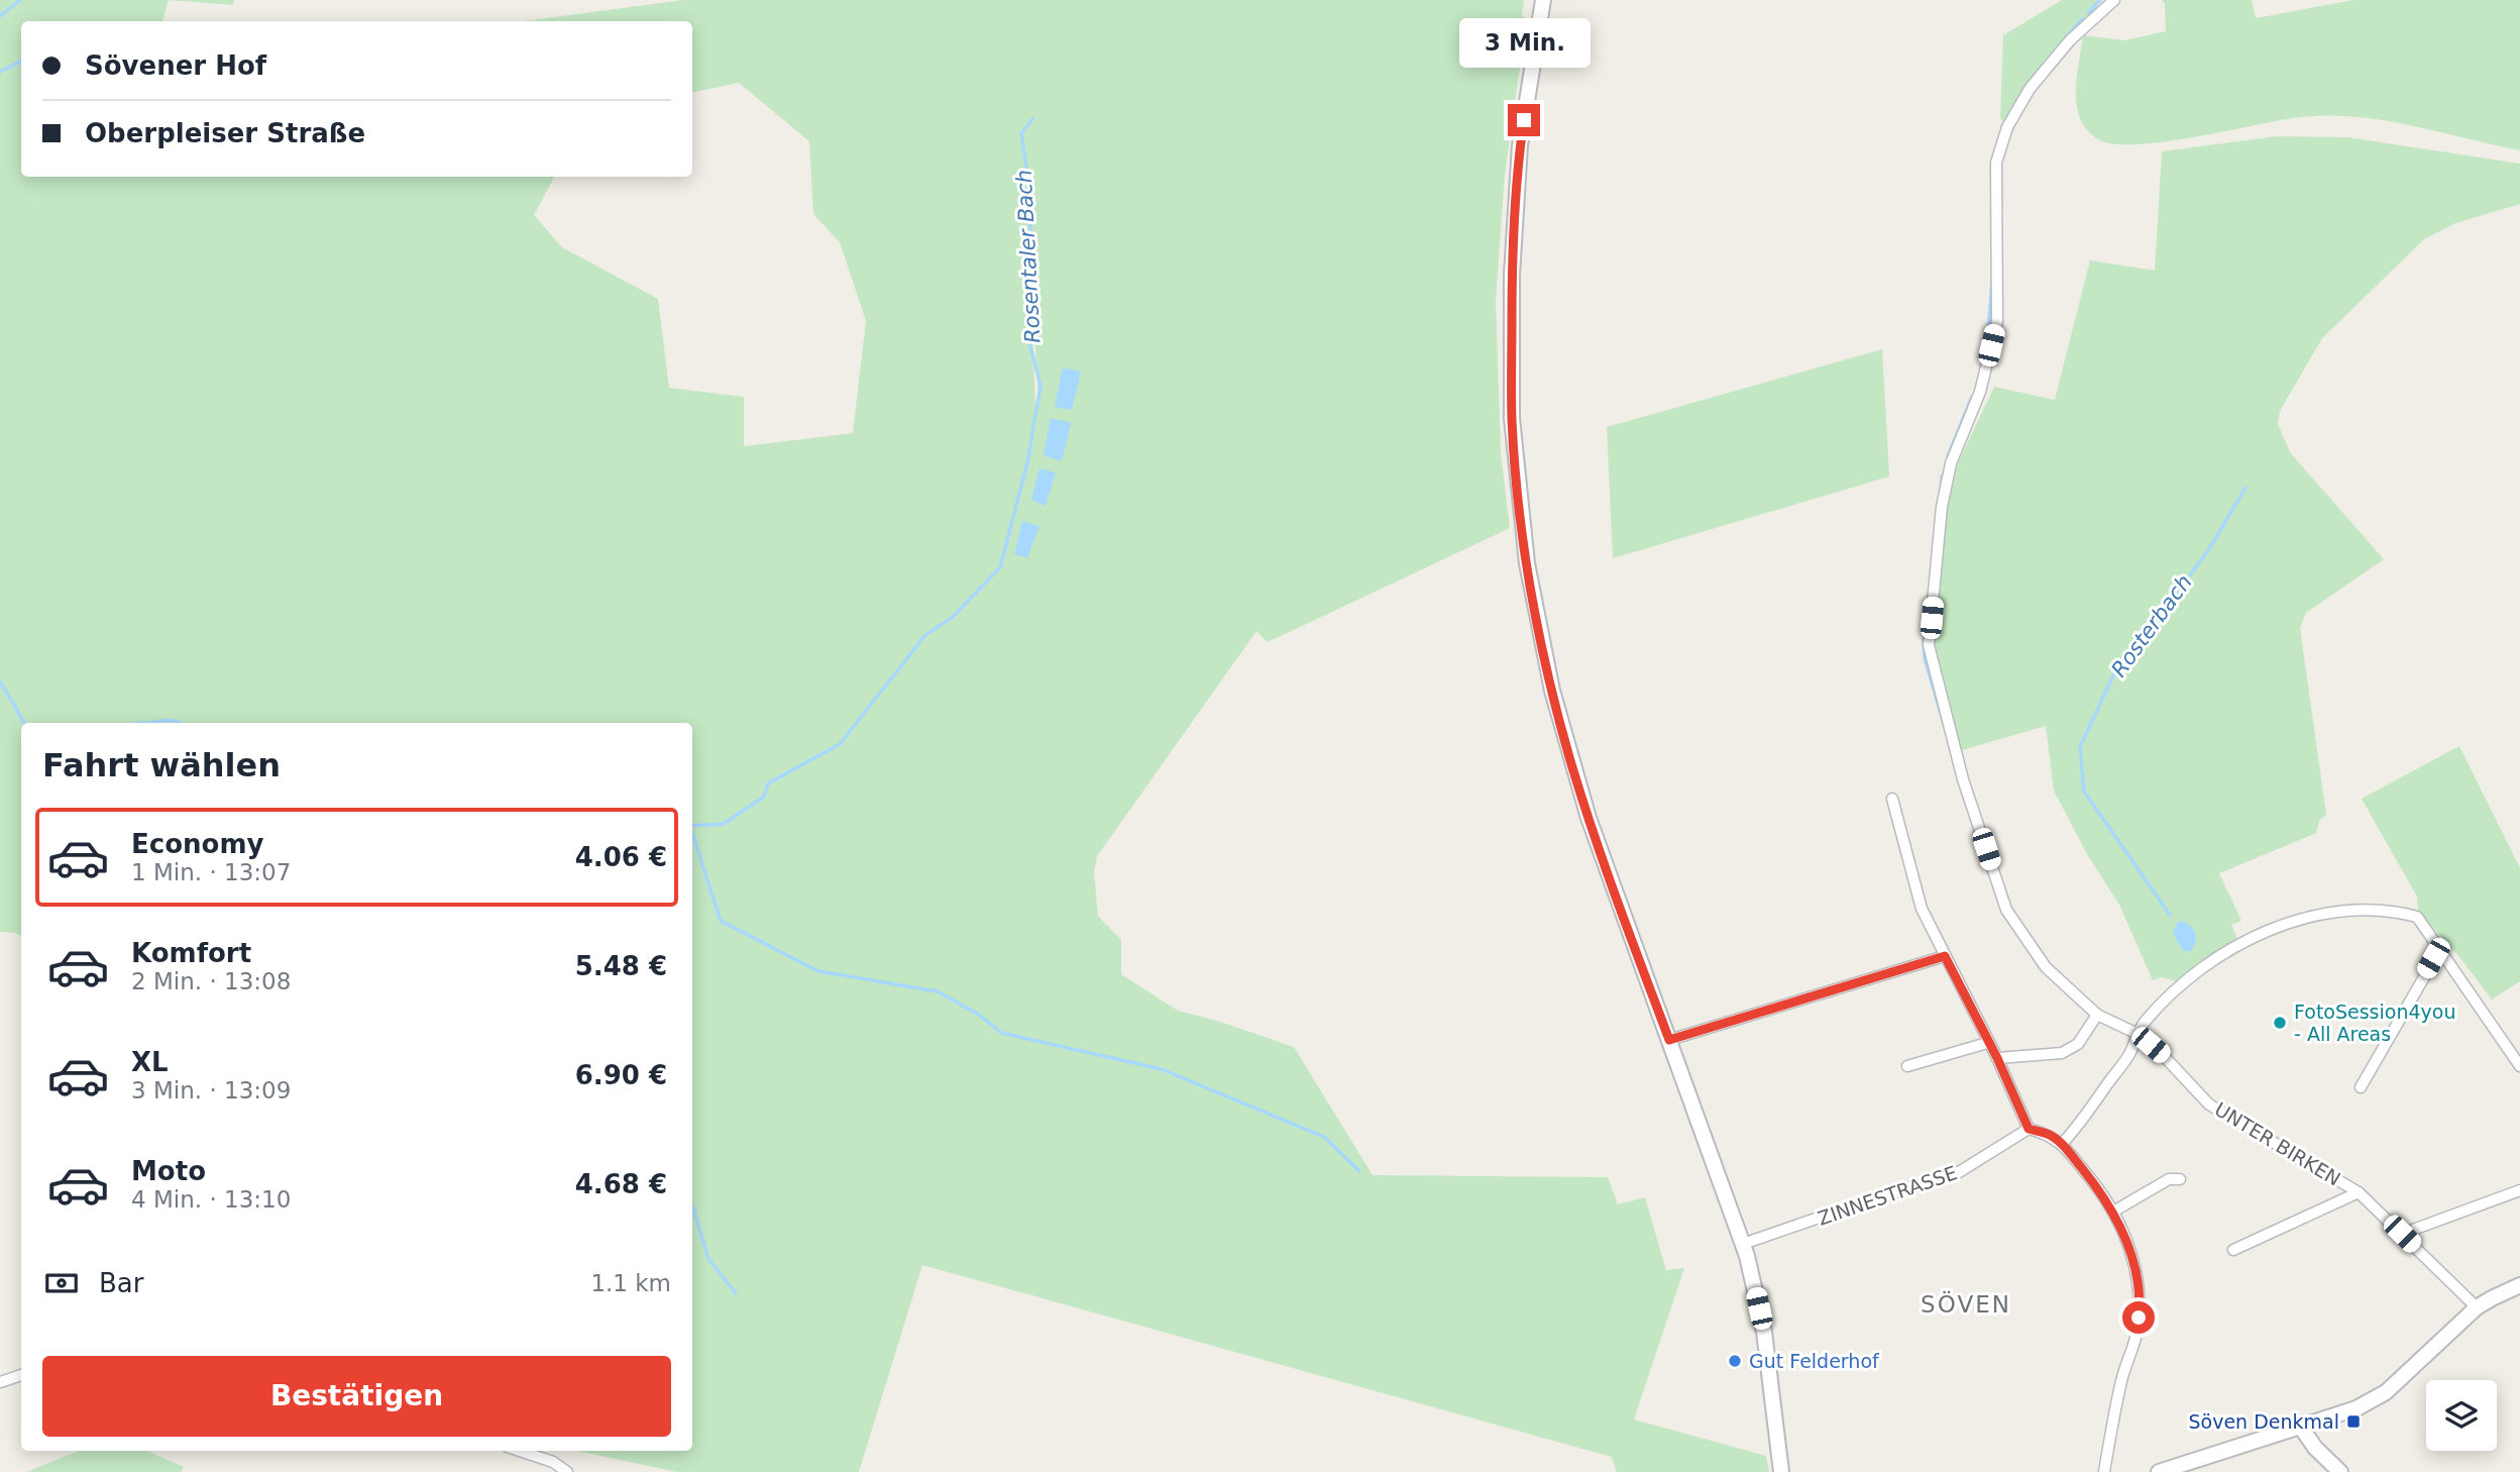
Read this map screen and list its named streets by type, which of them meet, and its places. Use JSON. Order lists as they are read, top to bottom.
{
  "streets": {
    "street": ["UNTER BIRKEN", "ZINNESTRASSE"]
  },
  "districts": ["SÖVEN"],
  "water": ["Rosentaler Bach", "Rosterbach"],
  "places": {
    "other": ["FotoSession4you - All Areas", "Gut Felderhof"],
    "transit": ["Söven Denkmal"]
  },
  "page": {
    "bubble": "3 Min.",
    "banner": ["Sövener Hof", "Oberpleiser Straße"],
    "heading": "Fahrt wählen",
    "list": [
      {
        "name": "Economy",
        "note": "1 Min. · 13:07",
        "value": "4.06 €"
      },
      {
        "name": "Komfort",
        "note": "2 Min. · 13:08",
        "value": "5.48 €"
      },
      {
        "name": "XL",
        "note": "3 Min. · 13:09",
        "value": "6.90 €"
      },
      {
        "name": "Moto",
        "note": "4 Min. · 13:10",
        "value": "4.68 €"
      }
    ],
    "pay": ["Bar", "1.1 km"],
    "buttons": "Bestätigen"
  }
}
